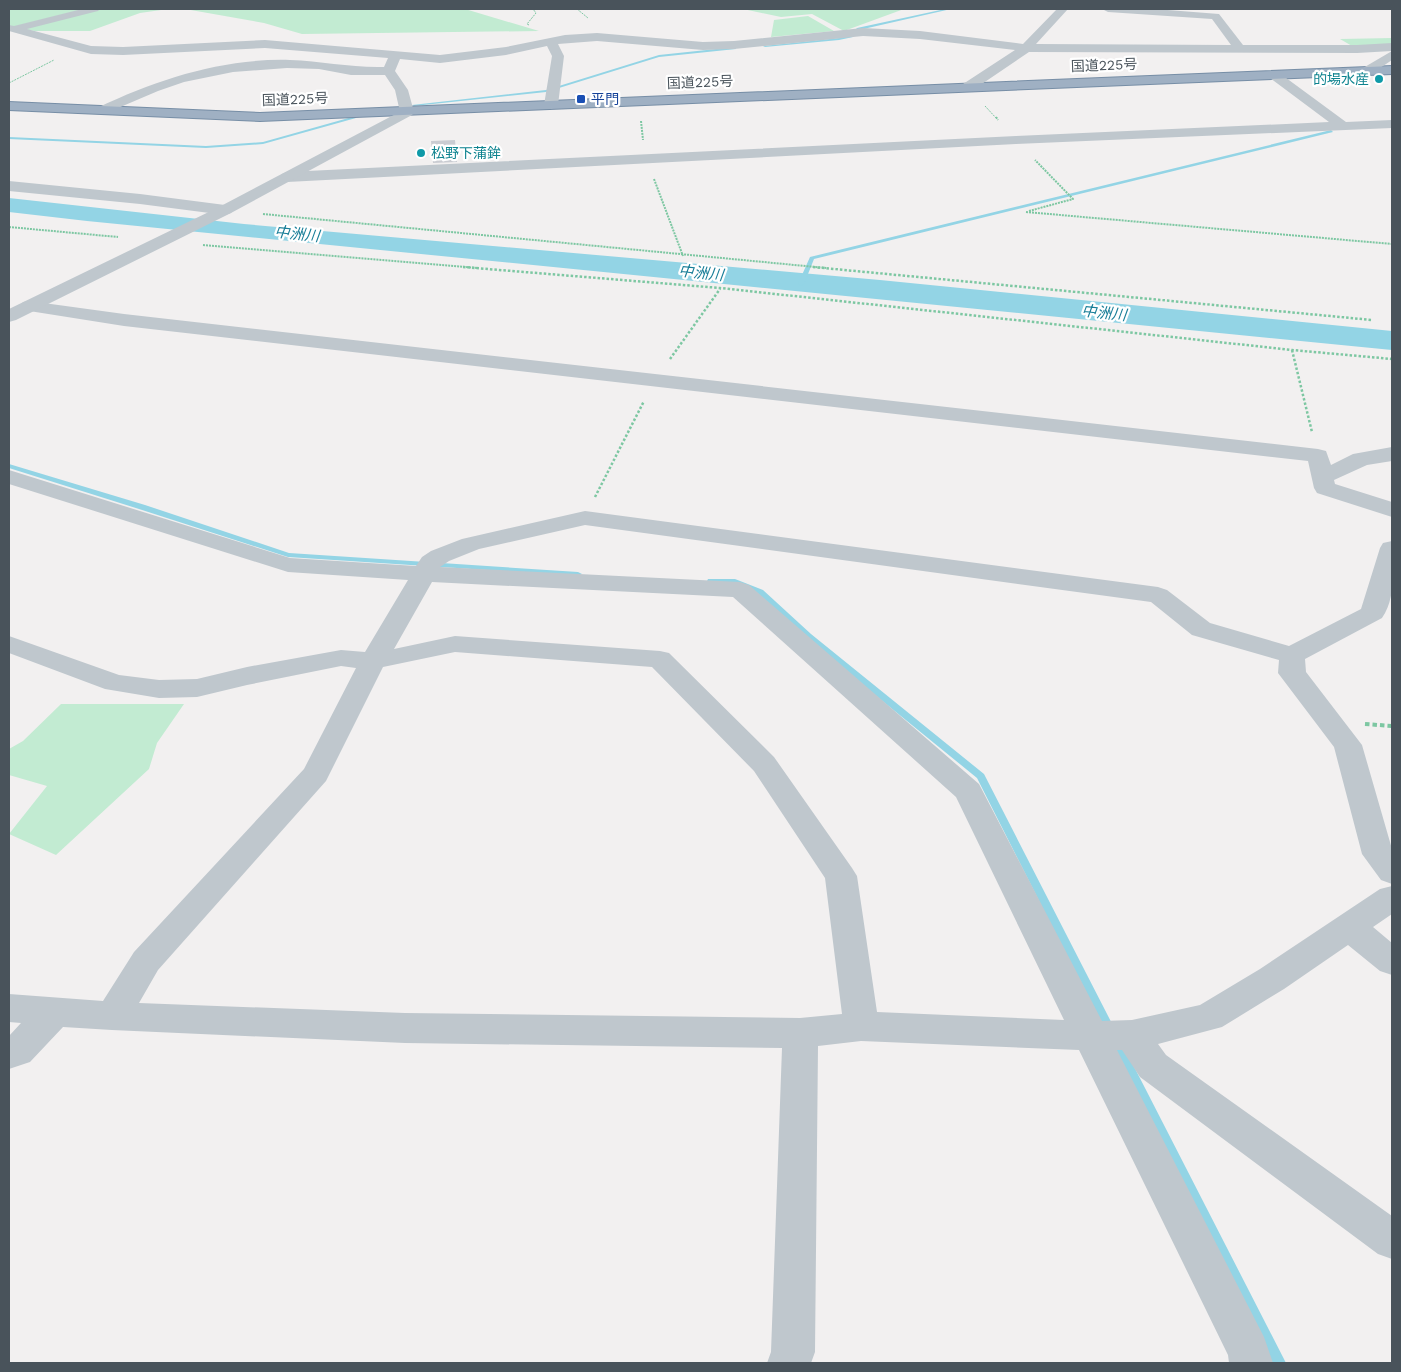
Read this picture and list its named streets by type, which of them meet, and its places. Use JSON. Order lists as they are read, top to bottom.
{
  "streets": {
    "highway": ["国道225号"]
  },
  "water": ["中洲川"],
  "places": {
    "other": ["的場水産", "松野下蒲鉾"],
    "transit": ["平門"]
  }
}
